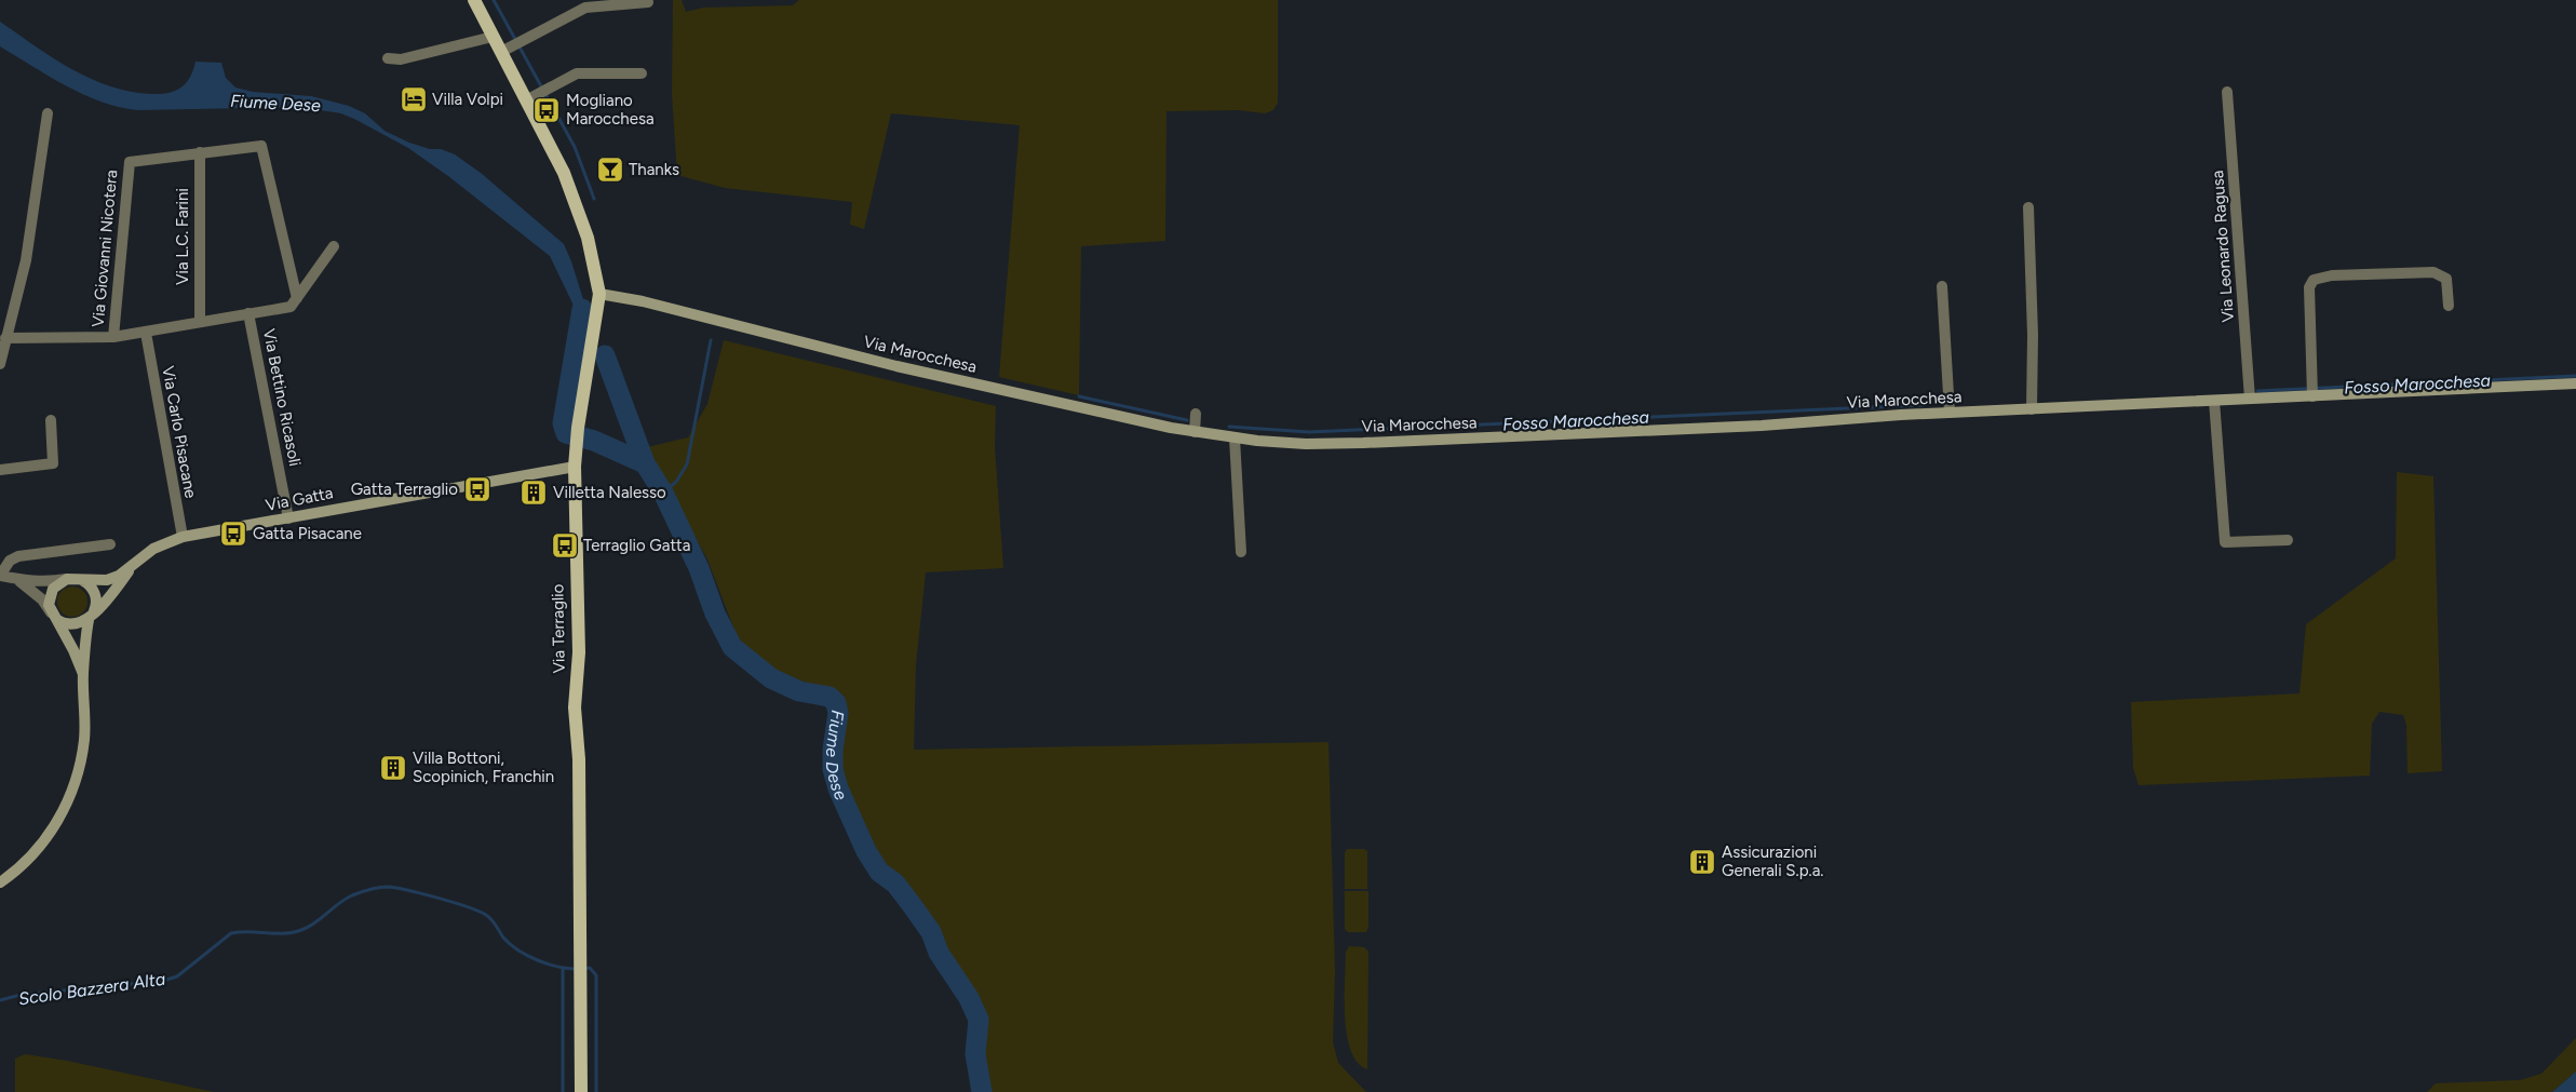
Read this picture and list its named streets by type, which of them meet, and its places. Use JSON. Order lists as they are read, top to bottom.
{
  "streets": {
    "main road": ["Via Terraglio"],
    "street": [
      "Via L.C. Farini",
      "Via Leonardo Ragusa",
      "Via Giovanni Nicotera",
      "Via Marocchesa",
      "Via Bettino Ricasoli",
      "Via Carlo Pisacane",
      "Via Gatta"
    ]
  },
  "crossings": [
    ["Via L.C. Farini", "Via Giovanni Nicotera"],
    ["Via Leonardo Ragusa", "Via Marocchesa"],
    ["Via Marocchesa", "Via Terraglio"],
    ["Via Bettino Ricasoli", "Via Gatta"],
    ["Via Carlo Pisacane", "Via Gatta"],
    ["Via Gatta", "Via Terraglio"]
  ],
  "water": ["Fiume Dese", "Fosso Marocchesa", "Scolo Bazzera Alta"],
  "places": {
    "hotel": ["Villa Volpi"],
    "bus stop": [
      "Mogliano Marocchesa",
      "Gatta Terraglio",
      "Gatta Pisacane",
      "Terraglio Gatta"
    ],
    "bar": ["Thanks"],
    "building": ["Villetta Nalesso", "Villa Bottoni, Scopinich, Franchin", "Assicurazioni Generali S.p.a."]
  }
}
